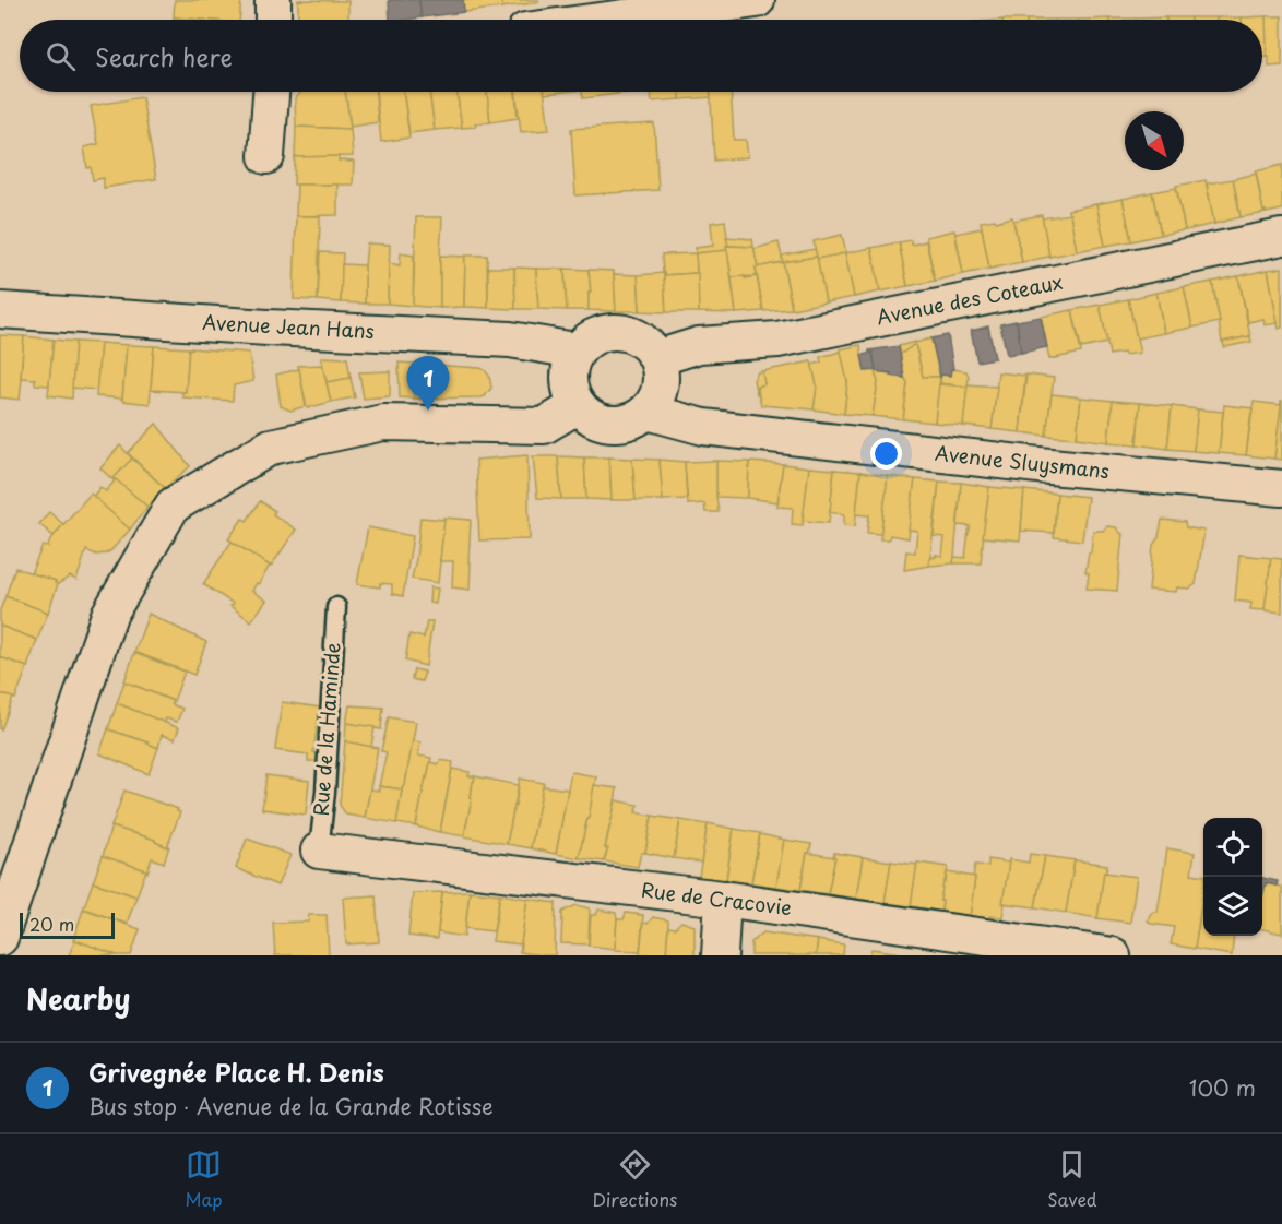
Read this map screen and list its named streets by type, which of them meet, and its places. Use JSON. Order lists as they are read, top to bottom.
{
  "streets": {
    "street": [
      "Avenue des Coteaux",
      "Avenue Jean Hans",
      "Avenue Sluysmans",
      "Rue de Cracovie"
    ],
    "lane": ["Rue de la Haminde"]
  },
  "crossings": [
    ["Avenue des Coteaux", "Avenue Jean Hans"],
    ["Avenue des Coteaux", "Avenue Sluysmans"],
    ["Avenue Jean Hans", "Avenue Sluysmans"],
    ["Rue de la Haminde", "Rue de Cracovie"]
  ],
  "scale_bar": "20 m",
  "north": "bottom right",
  "page": {
    "search": "Search here",
    "pins": "1",
    "scale": "20 m",
    "heading": "Nearby",
    "list": [
      {
        "mark": "1",
        "name": "Grivegnée Place H. Denis",
        "note": "Bus stop · Avenue de la Grande Rotisse",
        "value": "100 m"
      }
    ],
    "nav": ["Map", "Directions", "Saved"]
  }
}
